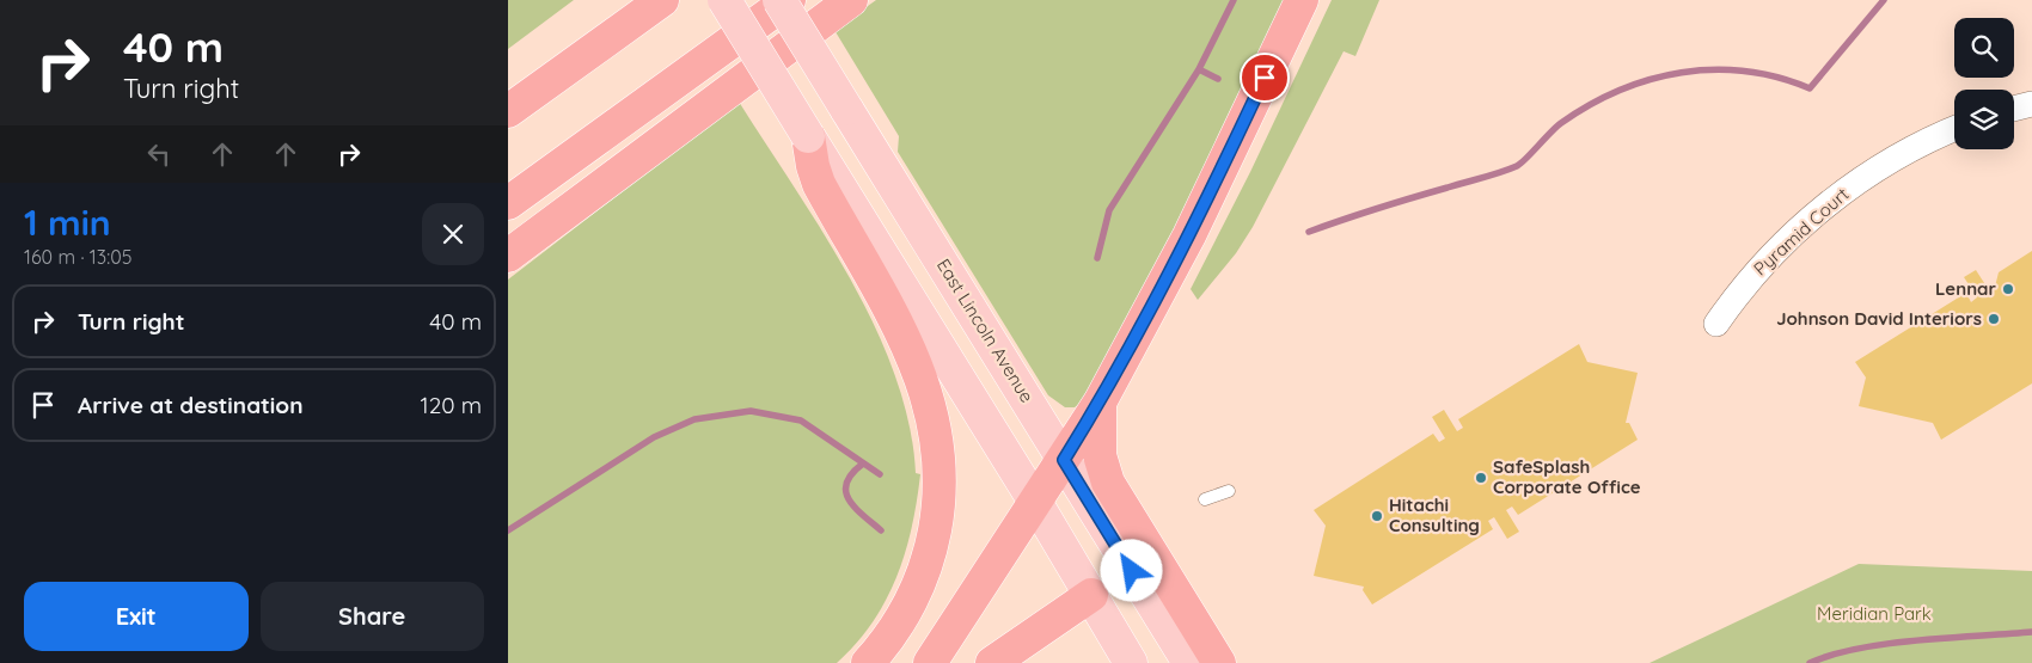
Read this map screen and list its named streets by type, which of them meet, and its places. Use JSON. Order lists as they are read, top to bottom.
{
  "streets": {
    "main road": ["East Lincoln Avenue"],
    "street": ["Pyramid Court"]
  },
  "parks": ["Meridian Park"],
  "places": [
    "Lennar",
    "Johnson David Interiors",
    "SafeSplash Corporate Office",
    "Hitachi Consulting"
  ],
  "page": {
    "turn": ["40 m", "Turn right"],
    "heading": ["1 min", "160 m · 13:05"],
    "list": [
      {
        "name": "Turn right",
        "value": "40 m"
      },
      {
        "name": "Arrive at destination",
        "value": "120 m"
      }
    ],
    "buttons": ["Exit", "Share"]
  }
}
